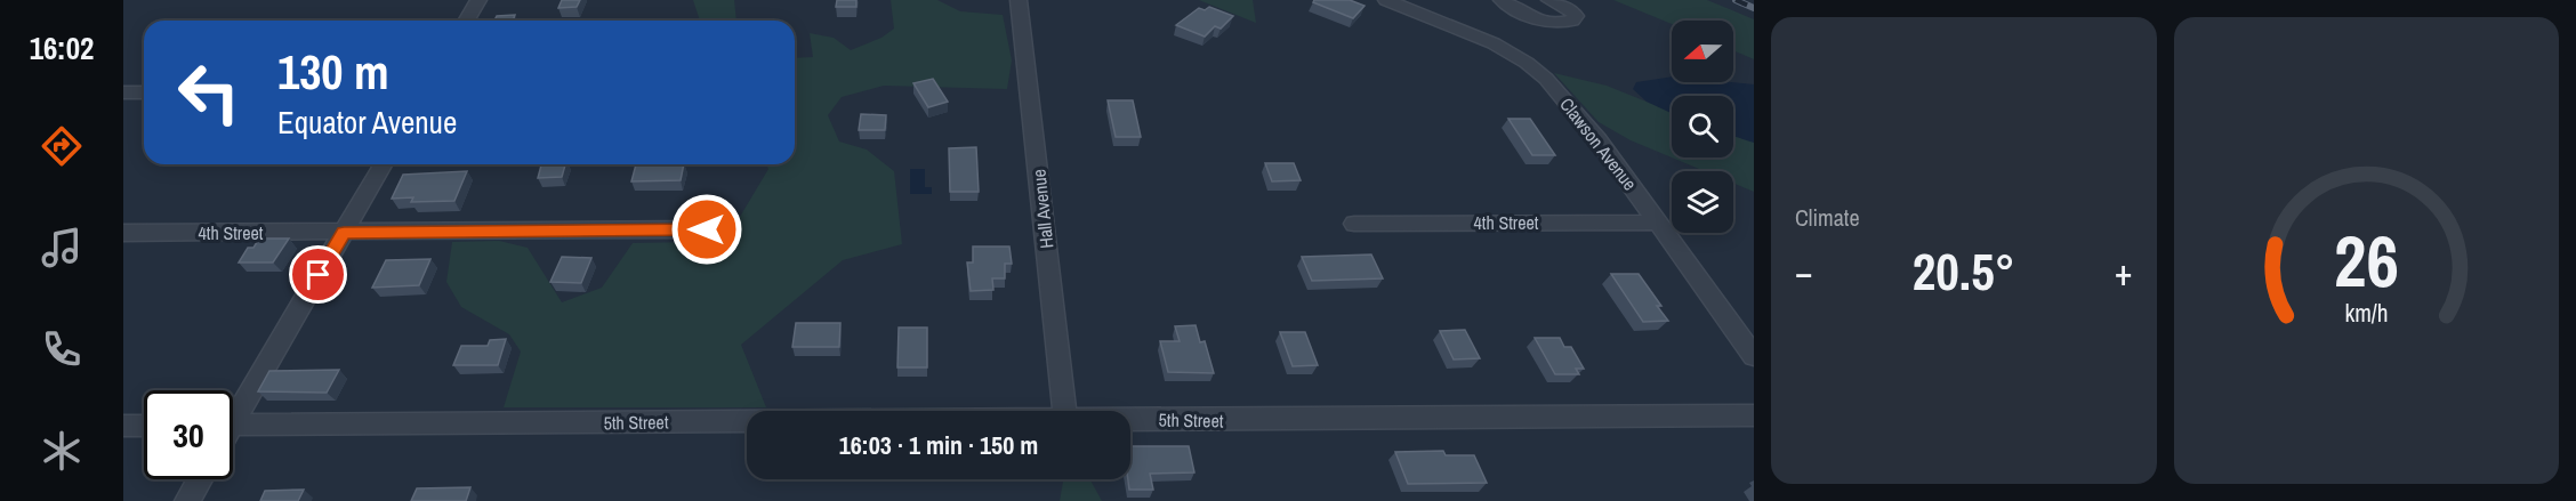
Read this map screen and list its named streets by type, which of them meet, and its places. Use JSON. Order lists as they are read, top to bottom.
{
  "streets": {
    "street": [
      "Clawson Avenue",
      "Hall Avenue",
      "4th Street",
      "5th Street"
    ]
  },
  "crossings": [
    ["Clawson Avenue", "4th Street"]
  ],
  "north": "left",
  "page": {
    "tabs": "16:02",
    "tile": "Climate",
    "turn": ["130 m", "Equator Avenue"],
    "heat": ["−", "20.5°", "+"],
    "limit": "30",
    "trip": "16:03 · 1 min · 150 m",
    "gauge": ["26", "km/h"]
  }
}
